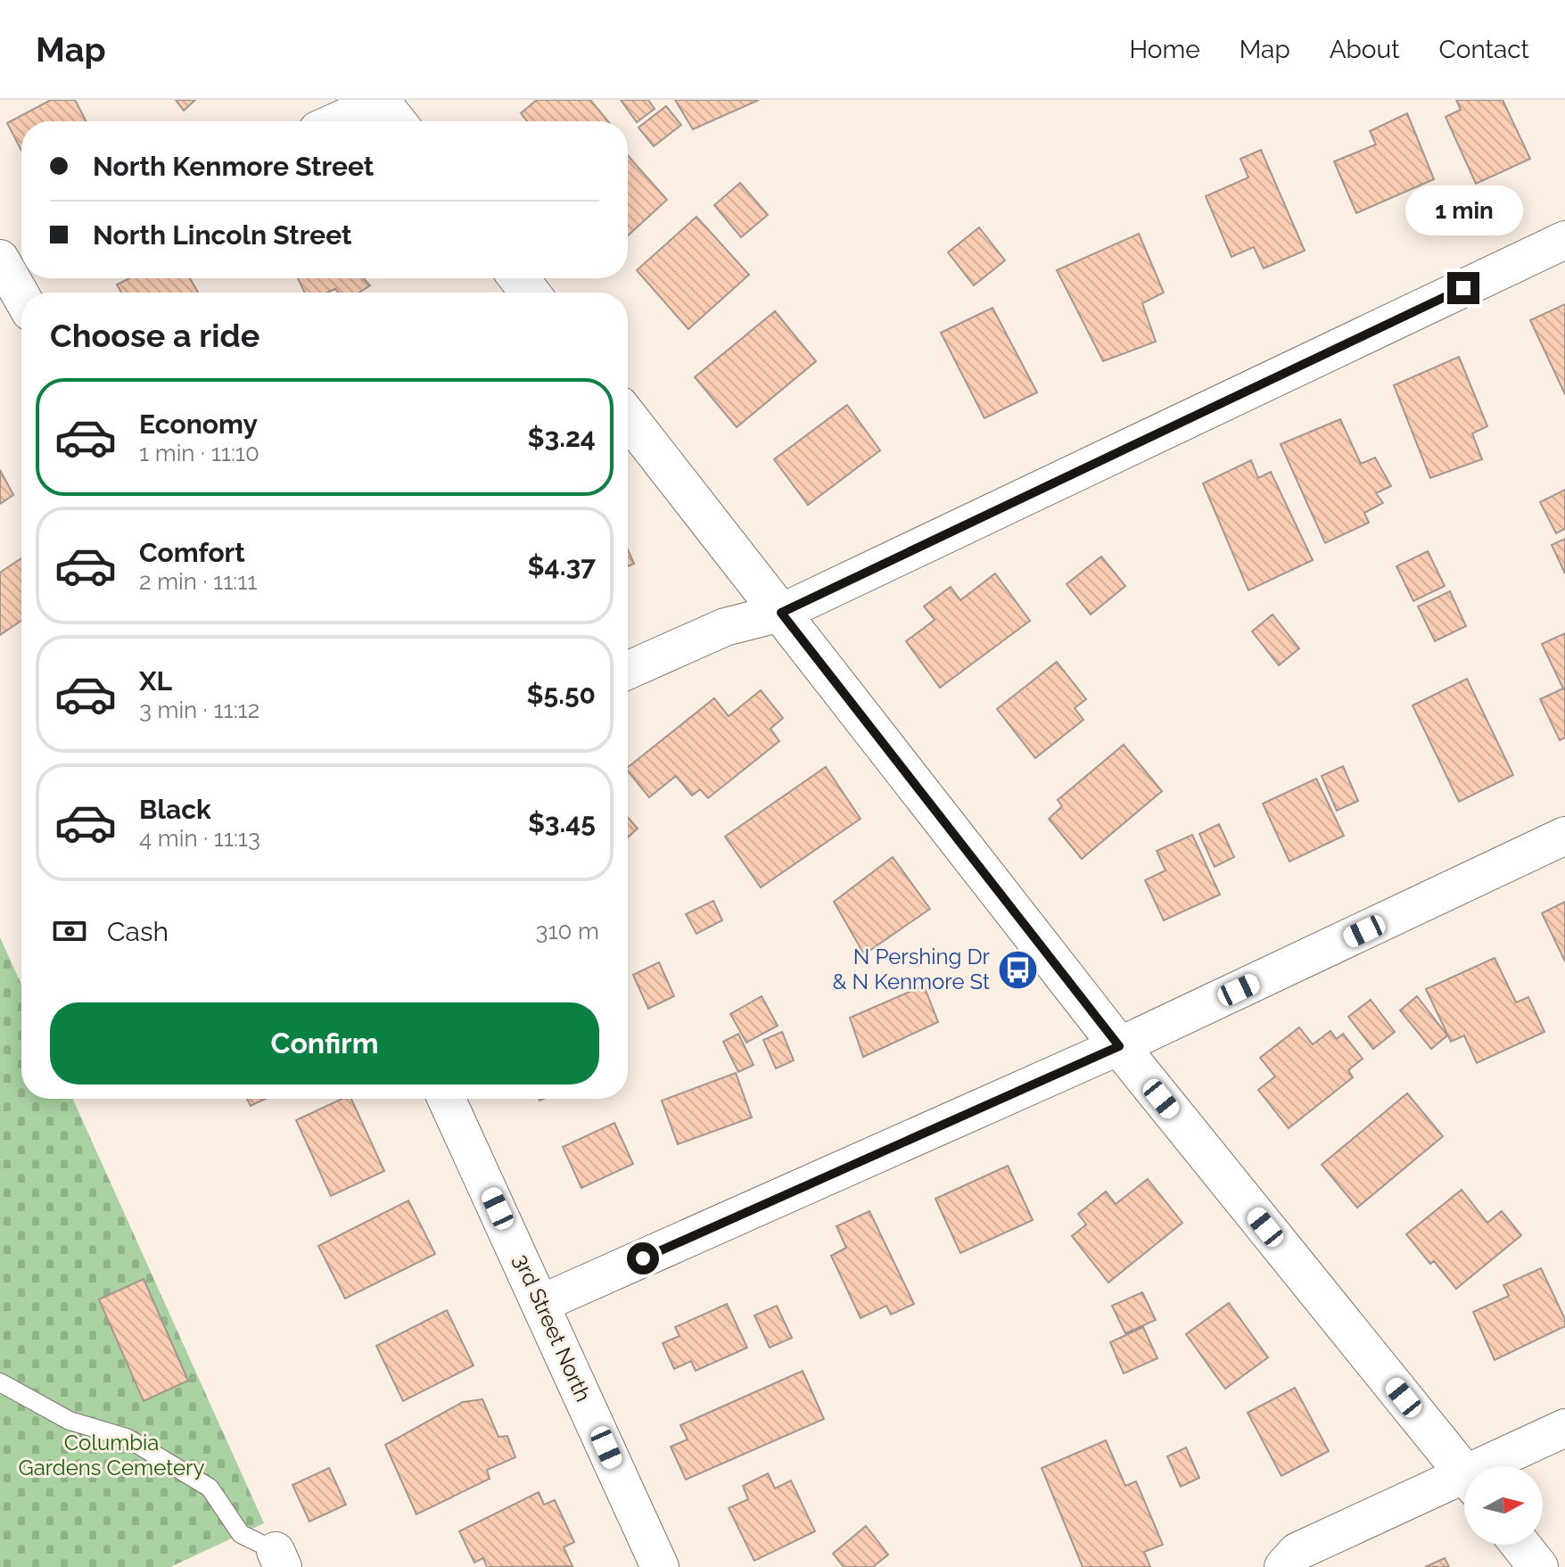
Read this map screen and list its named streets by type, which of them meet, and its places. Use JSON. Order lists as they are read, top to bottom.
{
  "streets": {
    "street": ["3rd Street North"]
  },
  "parks": ["Columbia Gardens Cemetery"],
  "places": {
    "bus stop": ["N Pershing Dr & N Kenmore St"]
  },
  "north": "right",
  "page": {
    "header": "Map",
    "nav": [
      "Home",
      "Map",
      "About",
      "Contact"
    ],
    "banner": ["North Kenmore Street", "North Lincoln Street"],
    "bubble": "1 min",
    "heading": "Choose a ride",
    "list": [
      {
        "name": "Economy",
        "note": "1 min · 11:10",
        "value": "$3.24"
      },
      {
        "name": "Comfort",
        "note": "2 min · 11:11",
        "value": "$4.37"
      },
      {
        "name": "XL",
        "note": "3 min · 11:12",
        "value": "$5.50"
      },
      {
        "name": "Black",
        "note": "4 min · 11:13",
        "value": "$3.45"
      }
    ],
    "pay": ["Cash", "310 m"],
    "buttons": "Confirm"
  }
}
